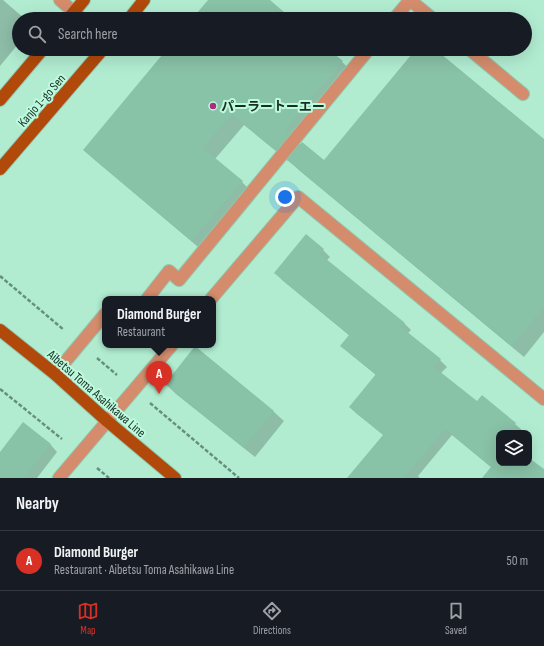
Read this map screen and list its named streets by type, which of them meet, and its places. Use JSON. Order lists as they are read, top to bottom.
{
  "streets": {
    "main road": ["Kanjo 1-go Sen", "Aibetsu Toma Asahikawa Line"]
  },
  "places": ["パーラートーエー"],
  "page": {
    "search": "Search here",
    "popup": ["Diamond Burger", "Restaurant"],
    "pins": "A",
    "heading": "Nearby",
    "list": [
      {
        "mark": "A",
        "name": "Diamond Burger",
        "note": "Restaurant · Aibetsu Toma Asahikawa Line",
        "value": "50 m"
      }
    ],
    "nav": ["Map", "Directions", "Saved"]
  }
}
